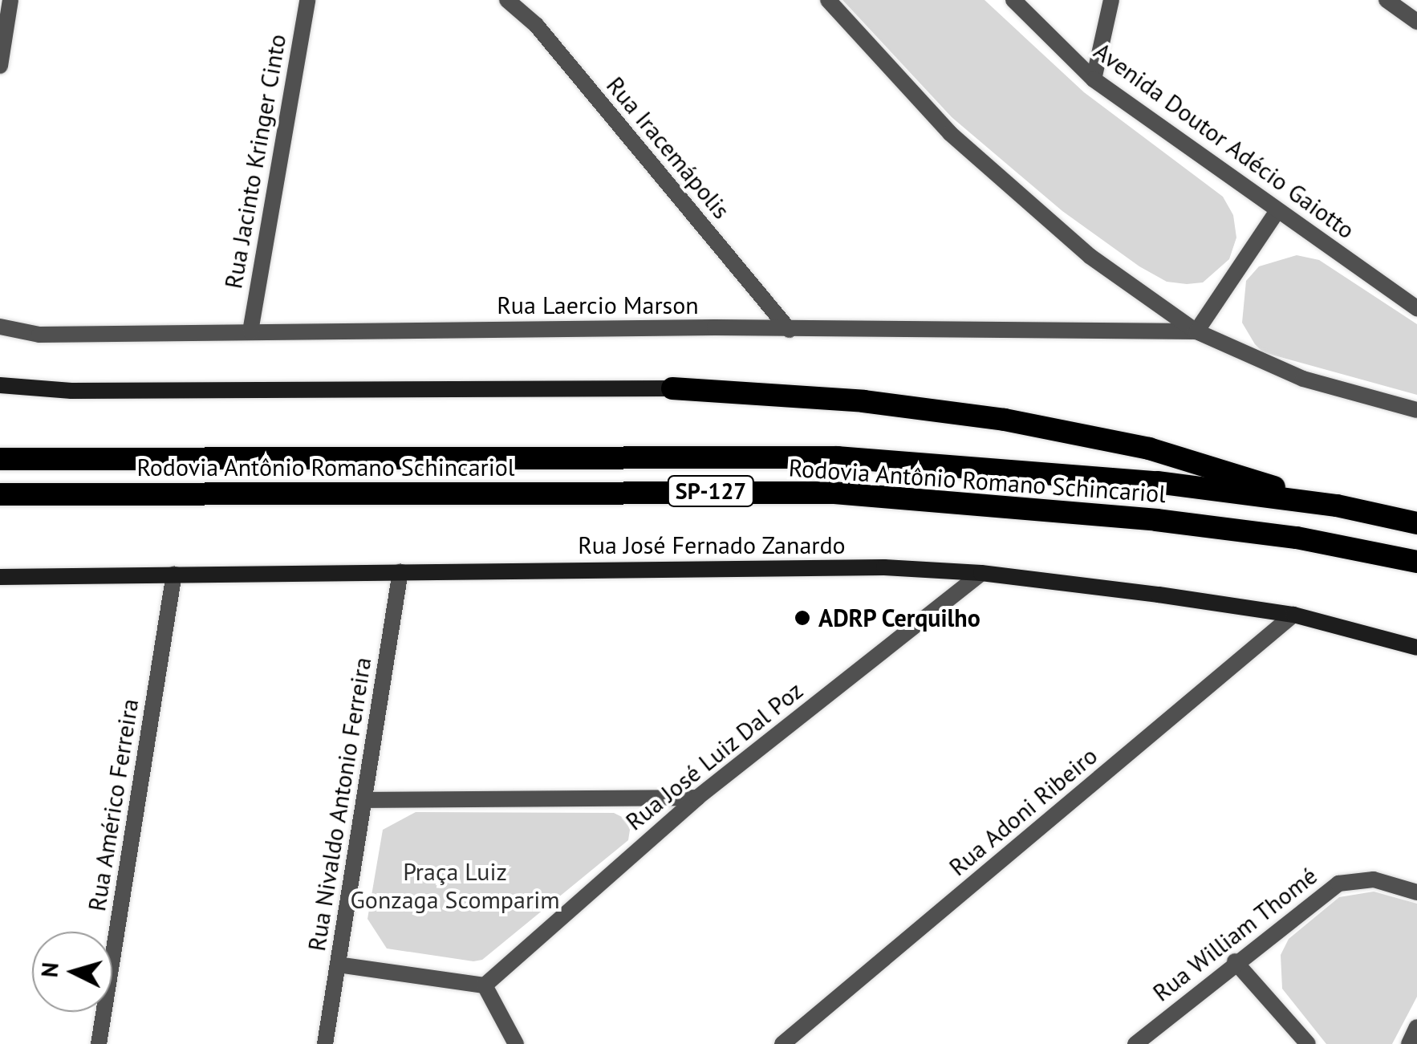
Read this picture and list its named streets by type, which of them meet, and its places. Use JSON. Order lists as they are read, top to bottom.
{
  "streets": {
    "highway": ["Rodovia Antônio Romano Schincariol", "SP-127"],
    "main road": ["Rua José Fernado Zanardo"],
    "street": [
      "Avenida Doutor Adécio Gaiotto",
      "Rua Iracemápolis",
      "Rua Jacinto Kringer Cinto",
      "Rua Laercio Marson",
      "Rua José Luiz Dal Poz",
      "Rua Nivaldo Antonio Ferreira",
      "Rua Américo Ferreira",
      "Rua Adoni Ribeiro",
      "Rua William Thomé"
    ]
  },
  "crossings": [
    ["Rua Iracemápolis", "Rua Laercio Marson"],
    ["Rua Jacinto Kringer Cinto", "Rua Laercio Marson"],
    ["Rua José Fernado Zanardo", "Rua José Luiz Dal Poz"],
    ["Rua José Fernado Zanardo", "Rua Nivaldo Antonio Ferreira"],
    ["Rua José Fernado Zanardo", "Rua Américo Ferreira"],
    ["Rua José Fernado Zanardo", "Rua Adoni Ribeiro"]
  ],
  "parks": ["Praça Luiz Gonzaga Scomparim"],
  "places": ["ADRP Cerquilho"],
  "north": "left"
}
